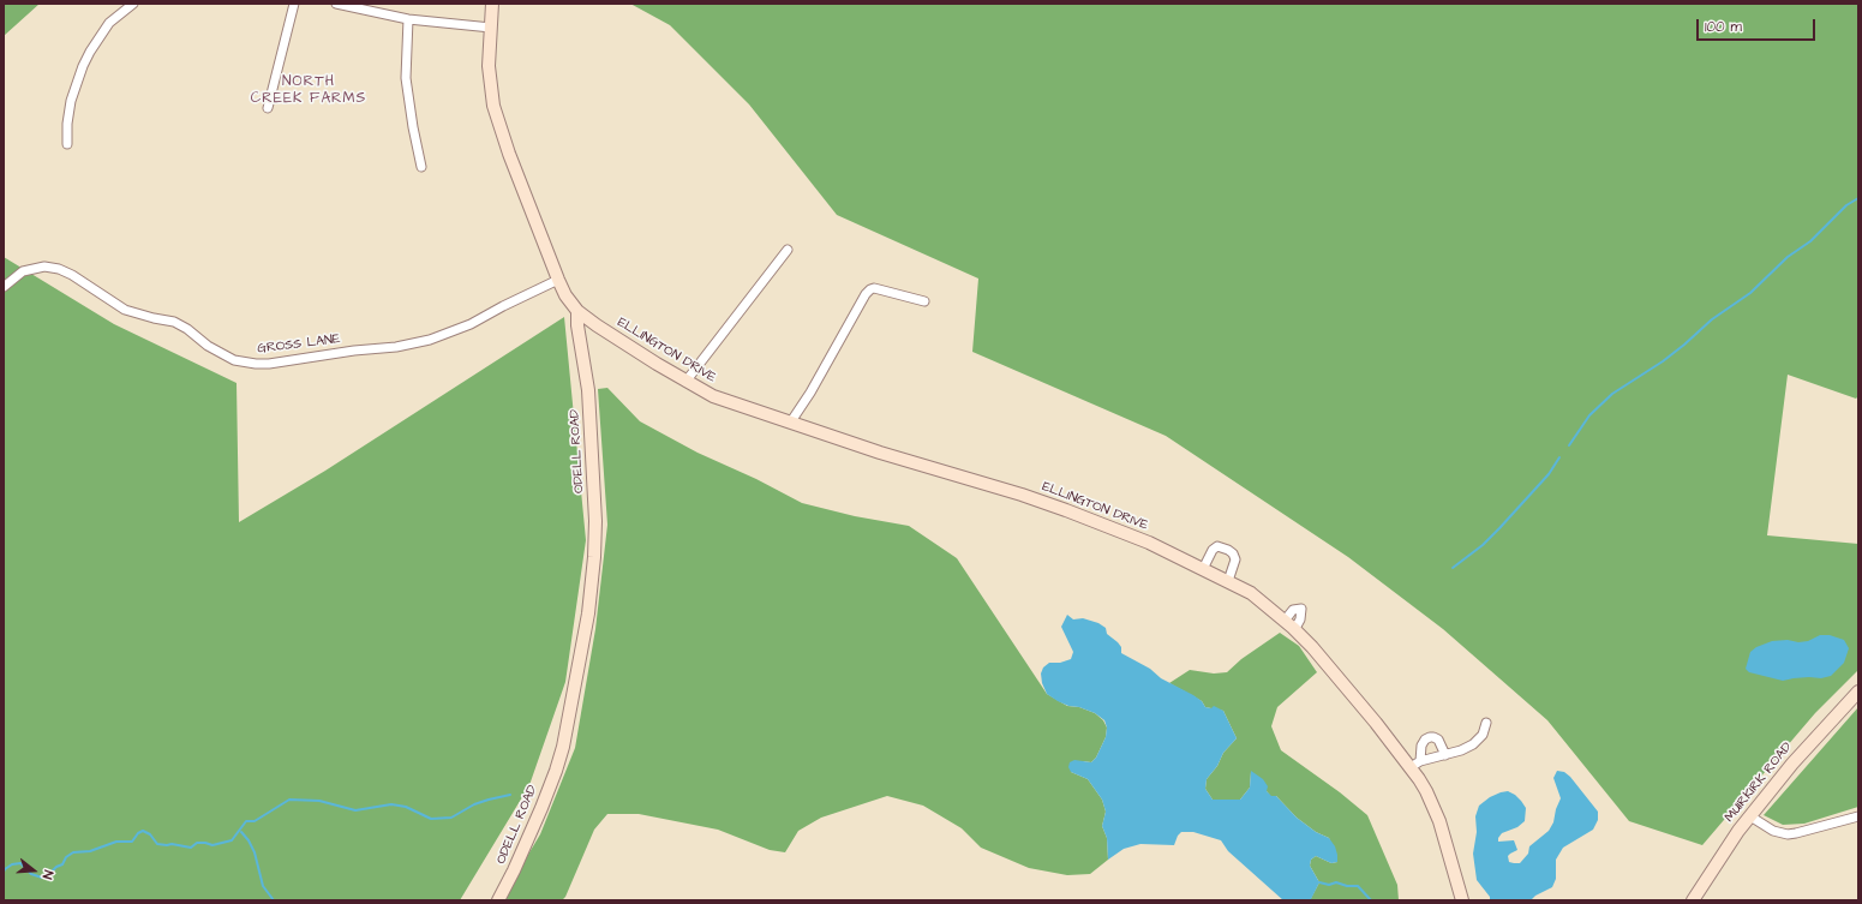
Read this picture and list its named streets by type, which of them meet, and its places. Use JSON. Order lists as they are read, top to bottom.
{
  "streets": {
    "street": [
      "GROSS LANE",
      "ELLINGTON DRIVE",
      "ODELL ROAD",
      "MUIRKIRK ROAD"
    ]
  },
  "crossings": [
    ["ELLINGTON DRIVE", "ODELL ROAD"]
  ],
  "districts": ["NORTH CREEK FARMS"],
  "scale_bar": "100 m",
  "north": "right"
}
